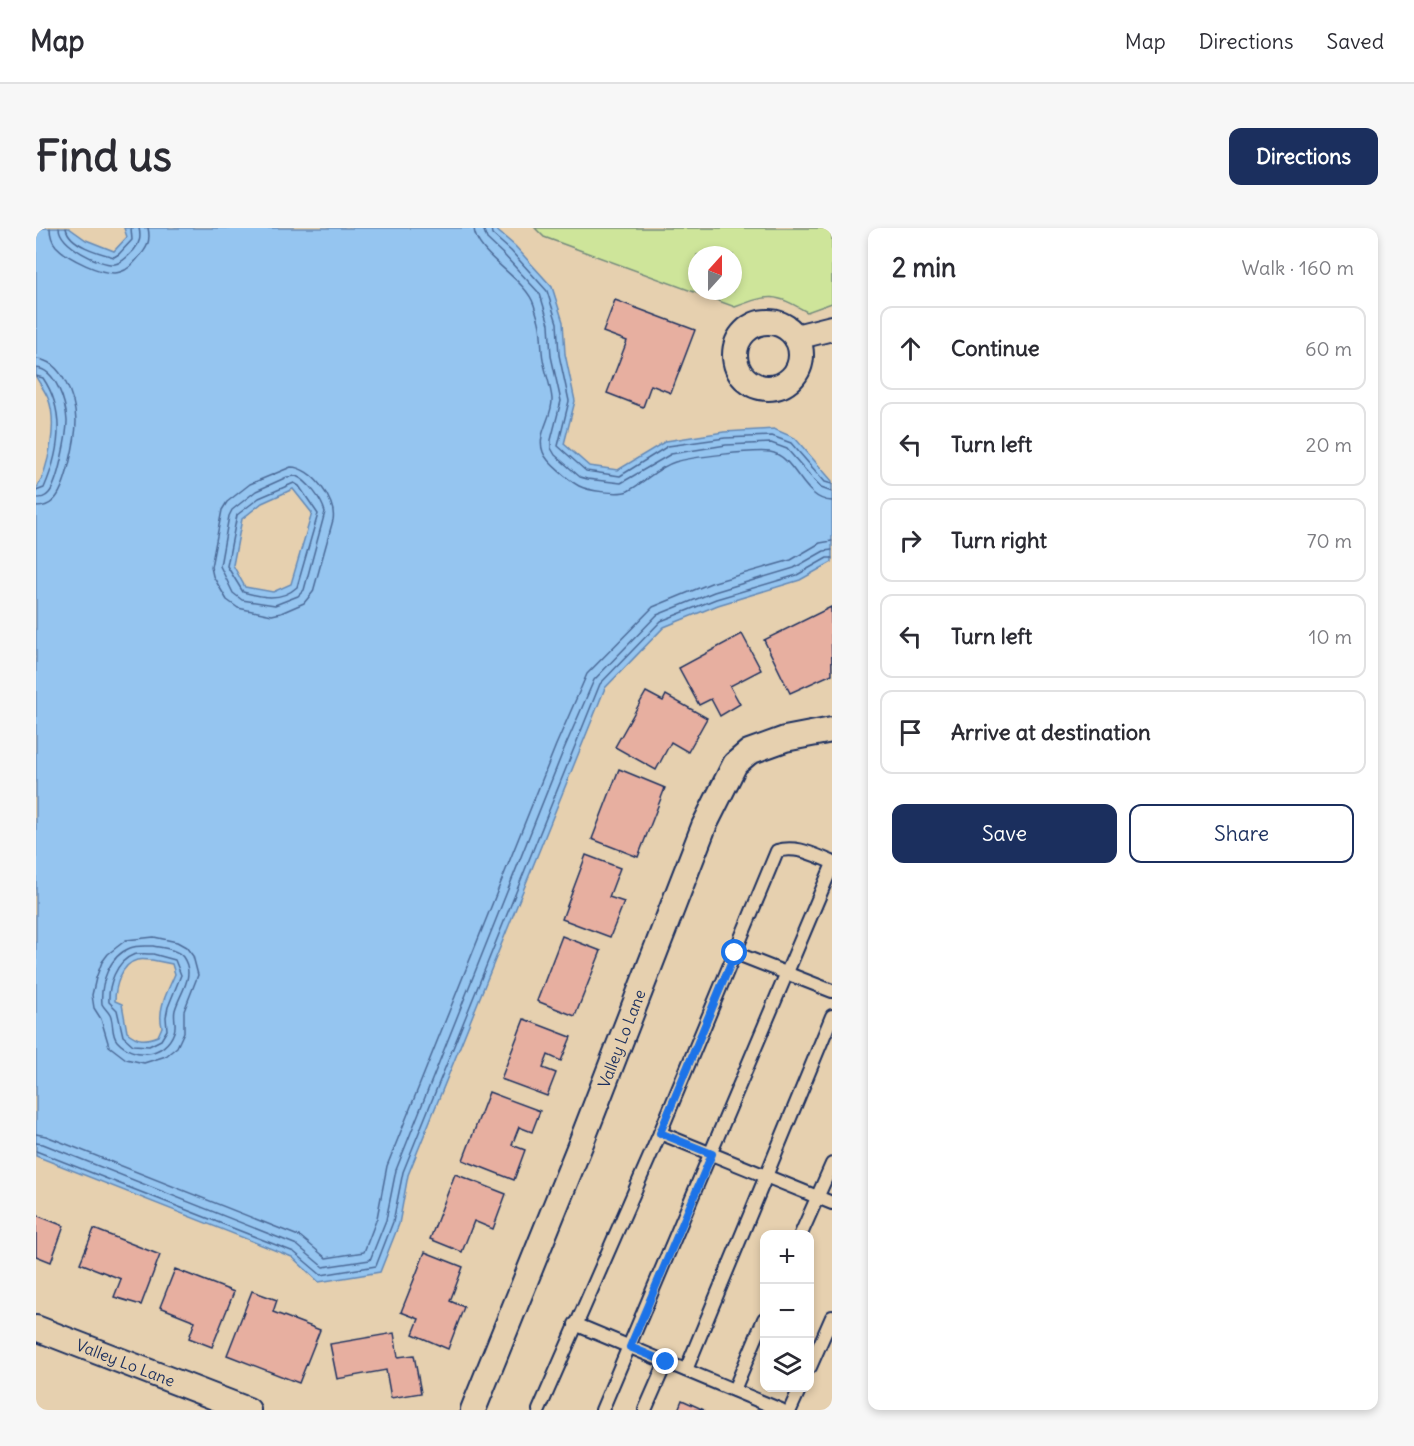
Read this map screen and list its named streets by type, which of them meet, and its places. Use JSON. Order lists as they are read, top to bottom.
{
  "streets": {
    "street": ["Valley Lo Lane"]
  },
  "north": "top",
  "page": {
    "header": "Map",
    "nav": ["Map", "Directions", "Saved"],
    "buttons": [
      "Directions",
      ["Save", "Share"]
    ],
    "title": "Find us",
    "heading": ["2 min", "Walk · 160 m"],
    "list": [
      ["Continue", "60 m"],
      ["Turn left", "20 m"],
      ["Turn right", "70 m"],
      ["Turn left", "10 m"],
      "Arrive at destination"
    ],
    "map_buttons": ["+", "−"]
  }
}
